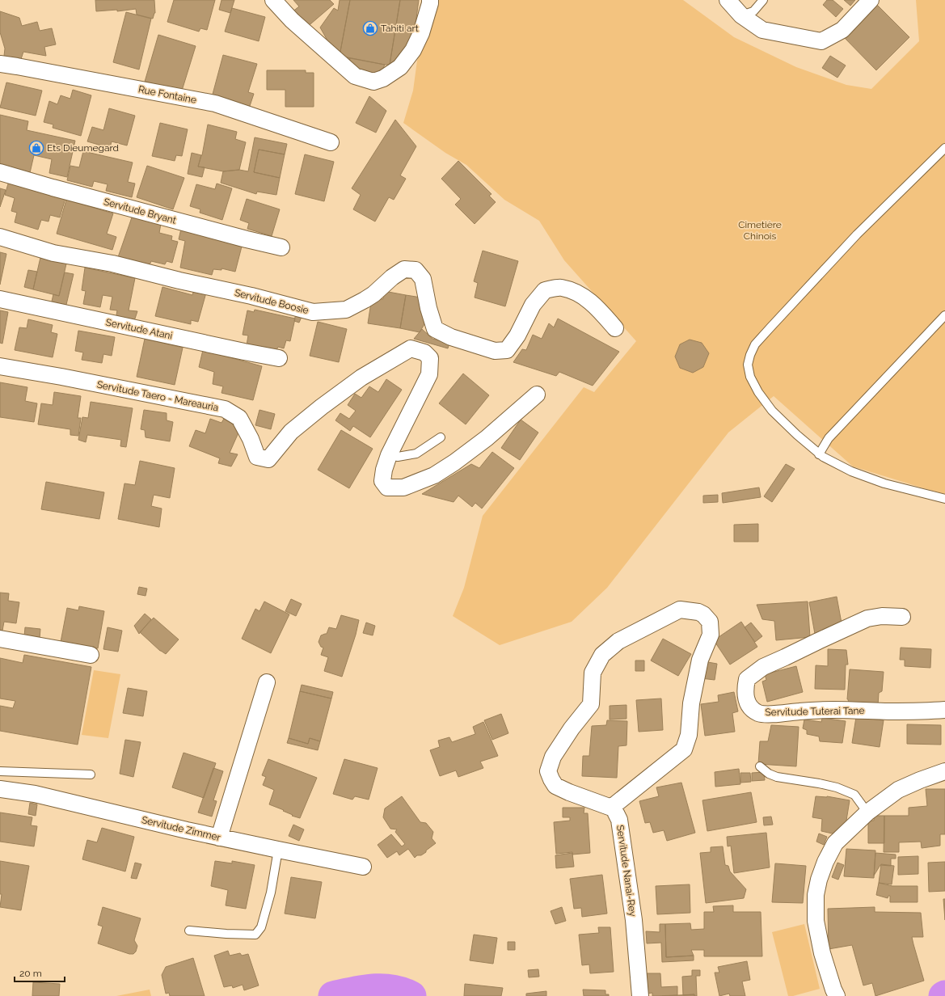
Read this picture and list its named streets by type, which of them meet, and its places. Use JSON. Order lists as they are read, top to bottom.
{
  "streets": {
    "street": [
      "Rue Fontaine",
      "Servitude Bryant",
      "Servitude Boosie",
      "Servitude Atani",
      "Servitude Taero - Mareauria",
      "Servitude Tuterai Tane",
      "Servitude Zimmer",
      "Servitude Nanai-Rey"
    ]
  },
  "parks": ["Cimetière Chinois"],
  "places": {
    "shop": ["Tahiti art", "Ets Dieumegard"]
  },
  "scale_bar": "20 m"
}
